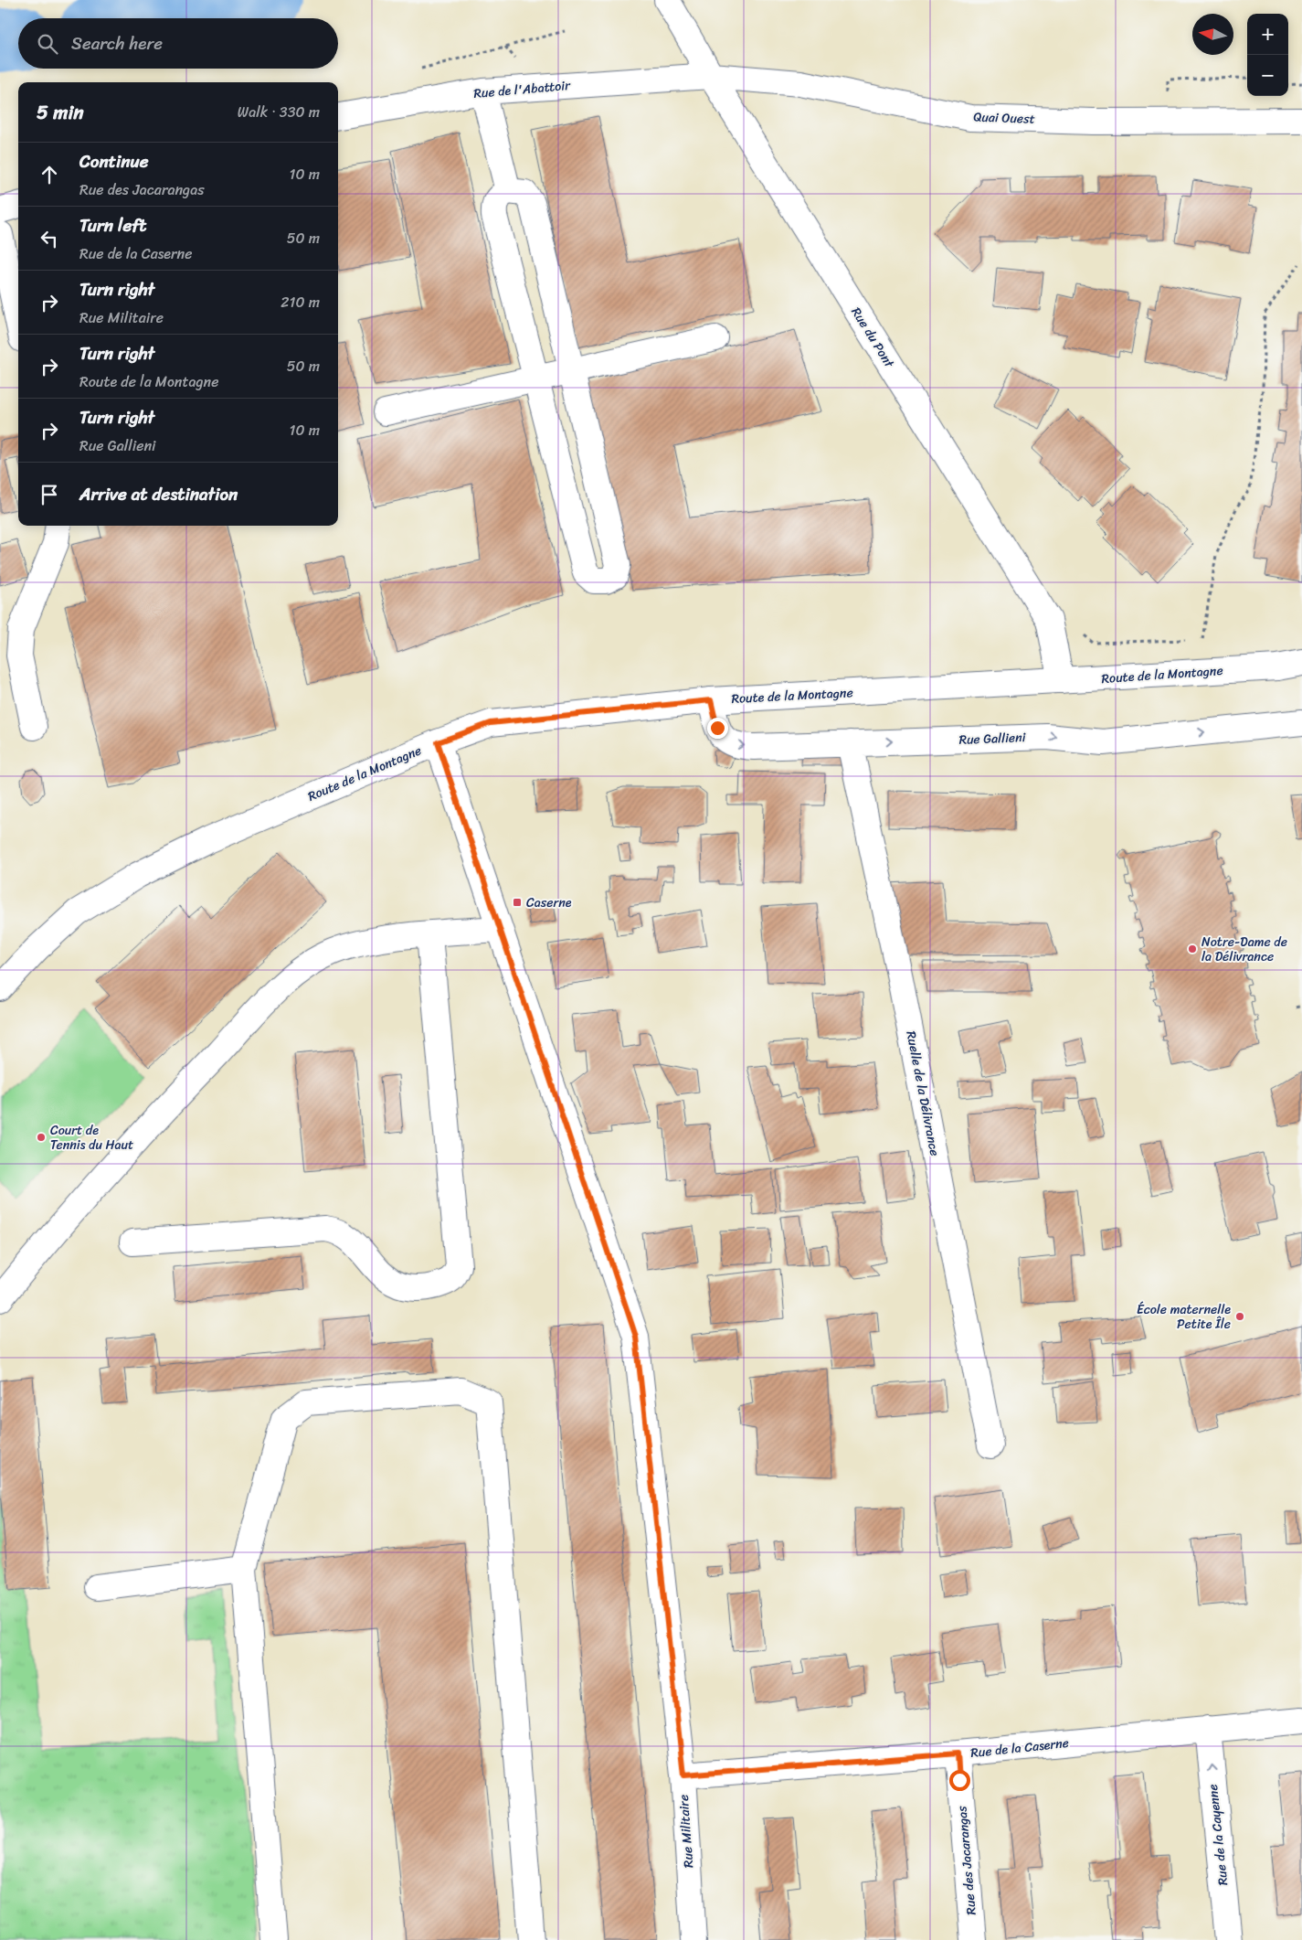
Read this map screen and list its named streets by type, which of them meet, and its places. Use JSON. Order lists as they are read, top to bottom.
{
  "streets": {
    "street": [
      "Rue de l'Abattoir",
      "Quai Ouest",
      "Rue du Pont",
      "Route de la Montagne",
      "Rue Gallieni",
      "Ruelle de la Délivrance",
      "Rue de la Caserne",
      "Rue Militaire",
      "Rue de la Cayenne",
      "Rue des Jacarangas"
    ]
  },
  "crossings": [
    ["Rue de l'Abattoir", "Quai Ouest"],
    ["Rue de l'Abattoir", "Rue du Pont"],
    ["Quai Ouest", "Rue du Pont"],
    ["Rue du Pont", "Route de la Montagne"],
    ["Route de la Montagne", "Rue Gallieni"],
    ["Route de la Montagne", "Rue Militaire"],
    ["Rue Gallieni", "Ruelle de la Délivrance"],
    ["Rue de la Caserne", "Rue Militaire"],
    ["Rue de la Caserne", "Rue de la Cayenne"],
    ["Rue de la Caserne", "Rue des Jacarangas"]
  ],
  "one_way": ["Rue Gallieni", "Rue de la Cayenne"],
  "places": {
    "transit": ["Caserne"],
    "other": ["Notre-Dame de la Délivrance", "Court de Tennis du Haut", "École maternelle Petite Île"]
  },
  "north": "left",
  "page": {
    "map_buttons": ["+", "−"],
    "search": "Search here",
    "heading": ["5 min", "Walk · 330 m"],
    "list": [
      ["Continue", "Rue des Jacarangas", "10 m"],
      ["Turn left", "Rue de la Caserne", "50 m"],
      ["Turn right", "Rue Militaire", "210 m"],
      ["Turn right", "Route de la Montagne", "50 m"],
      ["Turn right", "Rue Gallieni", "10 m"],
      "Arrive at destination"
    ]
  }
}
